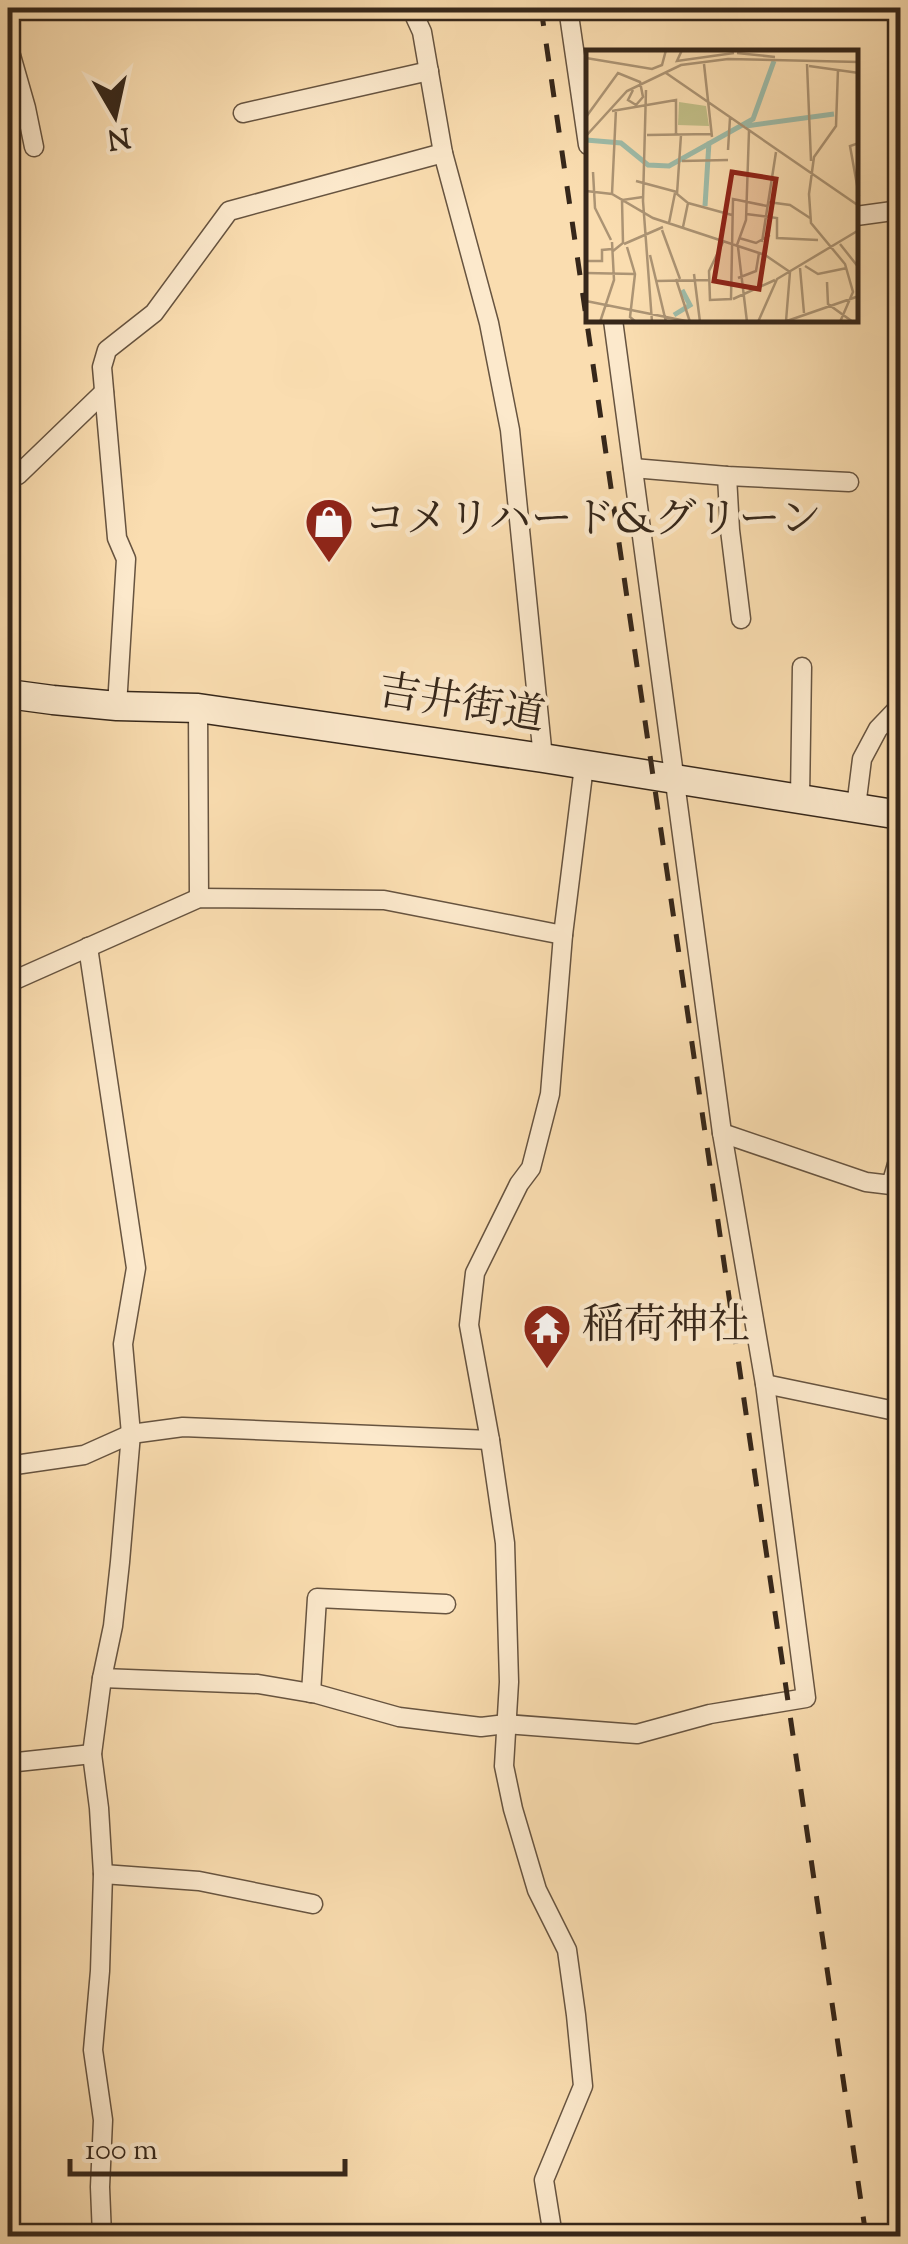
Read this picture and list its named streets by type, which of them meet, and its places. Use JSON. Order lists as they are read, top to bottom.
{
  "streets": {
    "main road": ["吉井街道"]
  },
  "places": {
    "shop": ["コメリハード&グリーン"],
    "temple": ["稲荷神社"]
  },
  "scale_bar": "100 m",
  "north": "bottom"
}
